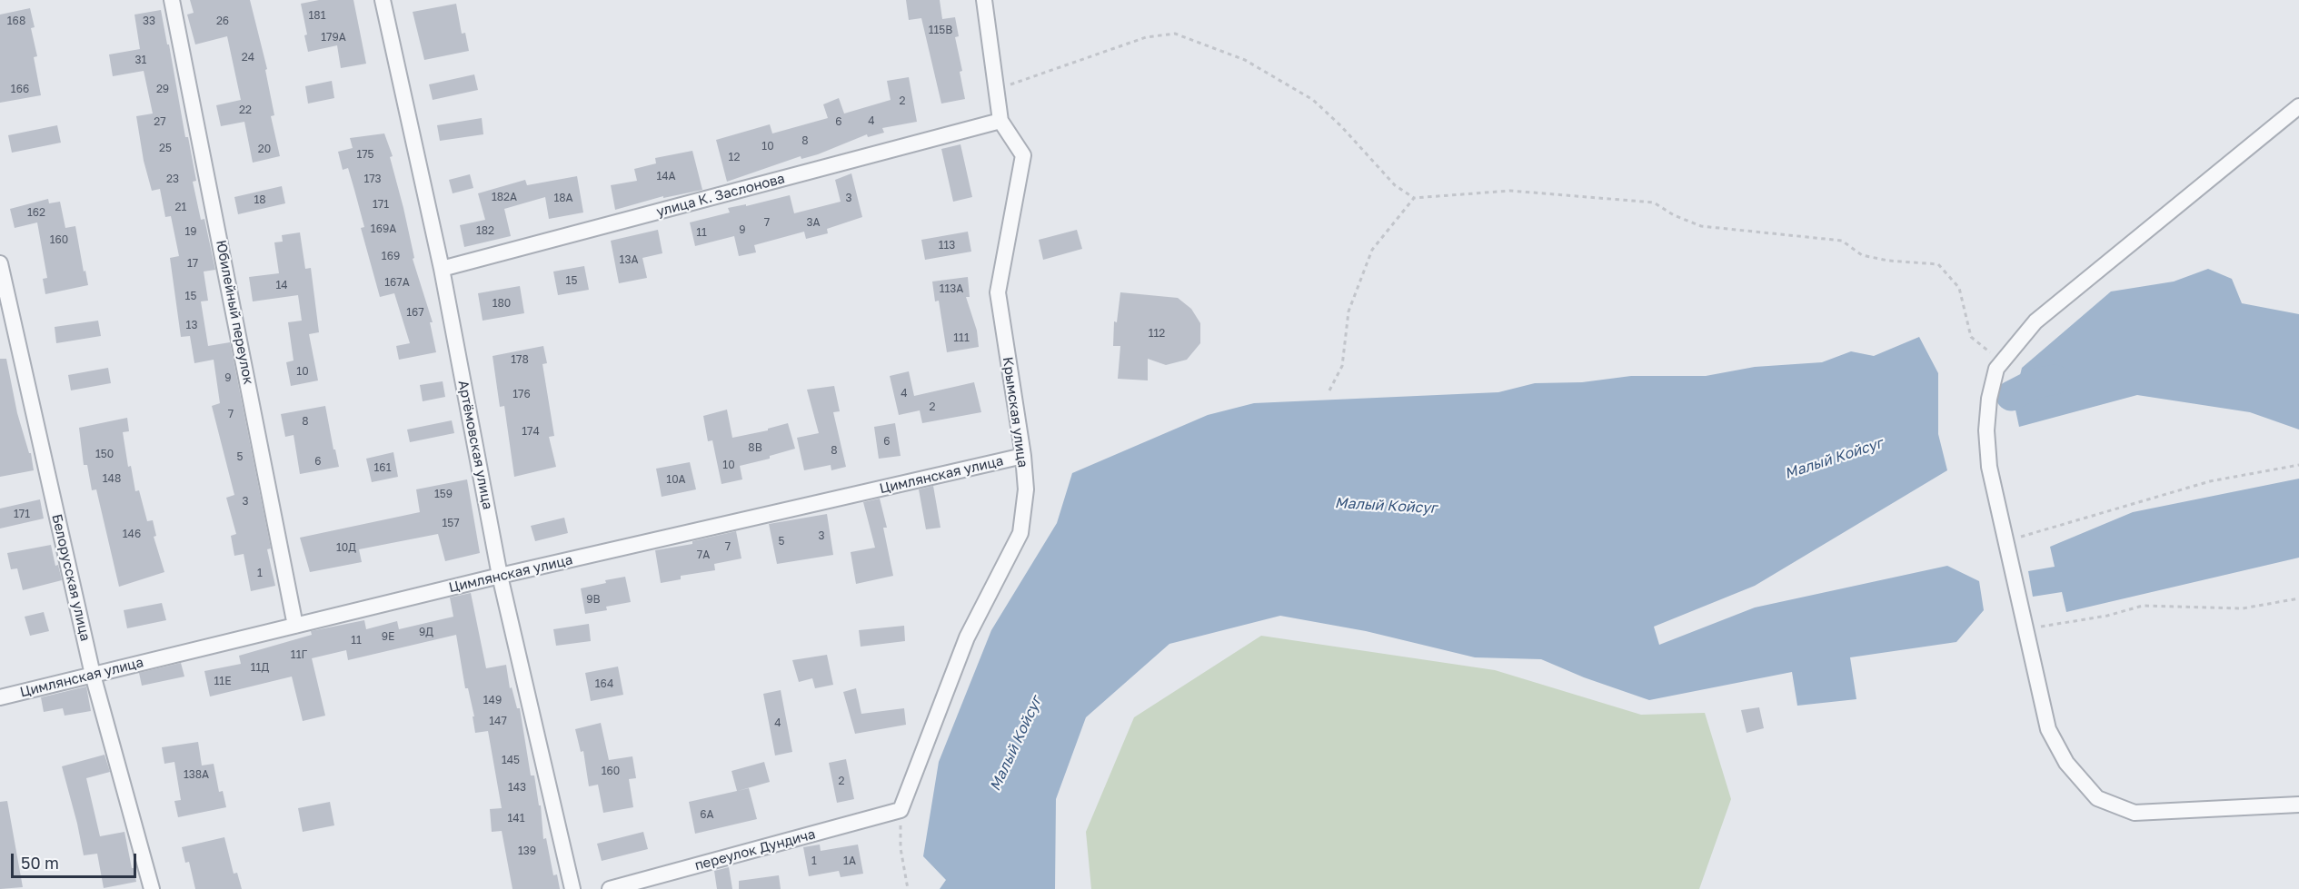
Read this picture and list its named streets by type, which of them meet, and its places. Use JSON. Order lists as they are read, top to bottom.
{
  "streets": {
    "street": [
      "улица К. Заслонова",
      "Юбилейный переулок",
      "Крымская улица",
      "Артёмовская улица",
      "Цимлянская улица",
      "Белорусская улица",
      "переулок Дундича"
    ]
  },
  "crossings": [
    ["улица К. Заслонова", "Крымская улица"],
    ["улица К. Заслонова", "Артёмовская улица"],
    ["Юбилейный переулок", "Цимлянская улица"],
    ["Крымская улица", "Цимлянская улица"],
    ["Крымская улица", "переулок Дундича"],
    ["Артёмовская улица", "Цимлянская улица"],
    ["Цимлянская улица", "Белорусская улица"]
  ],
  "water": ["Малый Койсуг"],
  "house_numbers": [
    "181",
    "168",
    "33",
    "26",
    "115В",
    "179А",
    "24",
    "31",
    "166",
    "29",
    "2",
    "22",
    "4",
    "27",
    "6",
    "8",
    "10",
    "25",
    "20",
    "175",
    "12",
    "14А",
    "23",
    "173",
    "182А",
    "18А",
    "3",
    "18",
    "171",
    "21",
    "162",
    "7",
    "3А",
    "169А",
    "9",
    "182",
    "19",
    "11",
    "160",
    "113",
    "169",
    "13А",
    "17",
    "15",
    "167А",
    "14",
    "113А",
    "15",
    "180",
    "167",
    "13",
    "112",
    "111",
    "178",
    "10",
    "9",
    "4",
    "176",
    "2",
    "7",
    "8",
    "174",
    "6",
    "8В",
    "8",
    "150",
    "5",
    "6",
    "10",
    "161",
    "148",
    "10А",
    "159",
    "3",
    "171",
    "157",
    "146",
    "3",
    "5",
    "7",
    "10Д",
    "7А",
    "1",
    "9В",
    "9Д",
    "9Е",
    "11",
    "11Г",
    "11Д",
    "11Е",
    "164",
    "149",
    "147",
    "4",
    "145",
    "160",
    "138А",
    "2",
    "143",
    "6А",
    "141",
    "139",
    "1",
    "1А"
  ],
  "scale_bar": "50 m"
}
